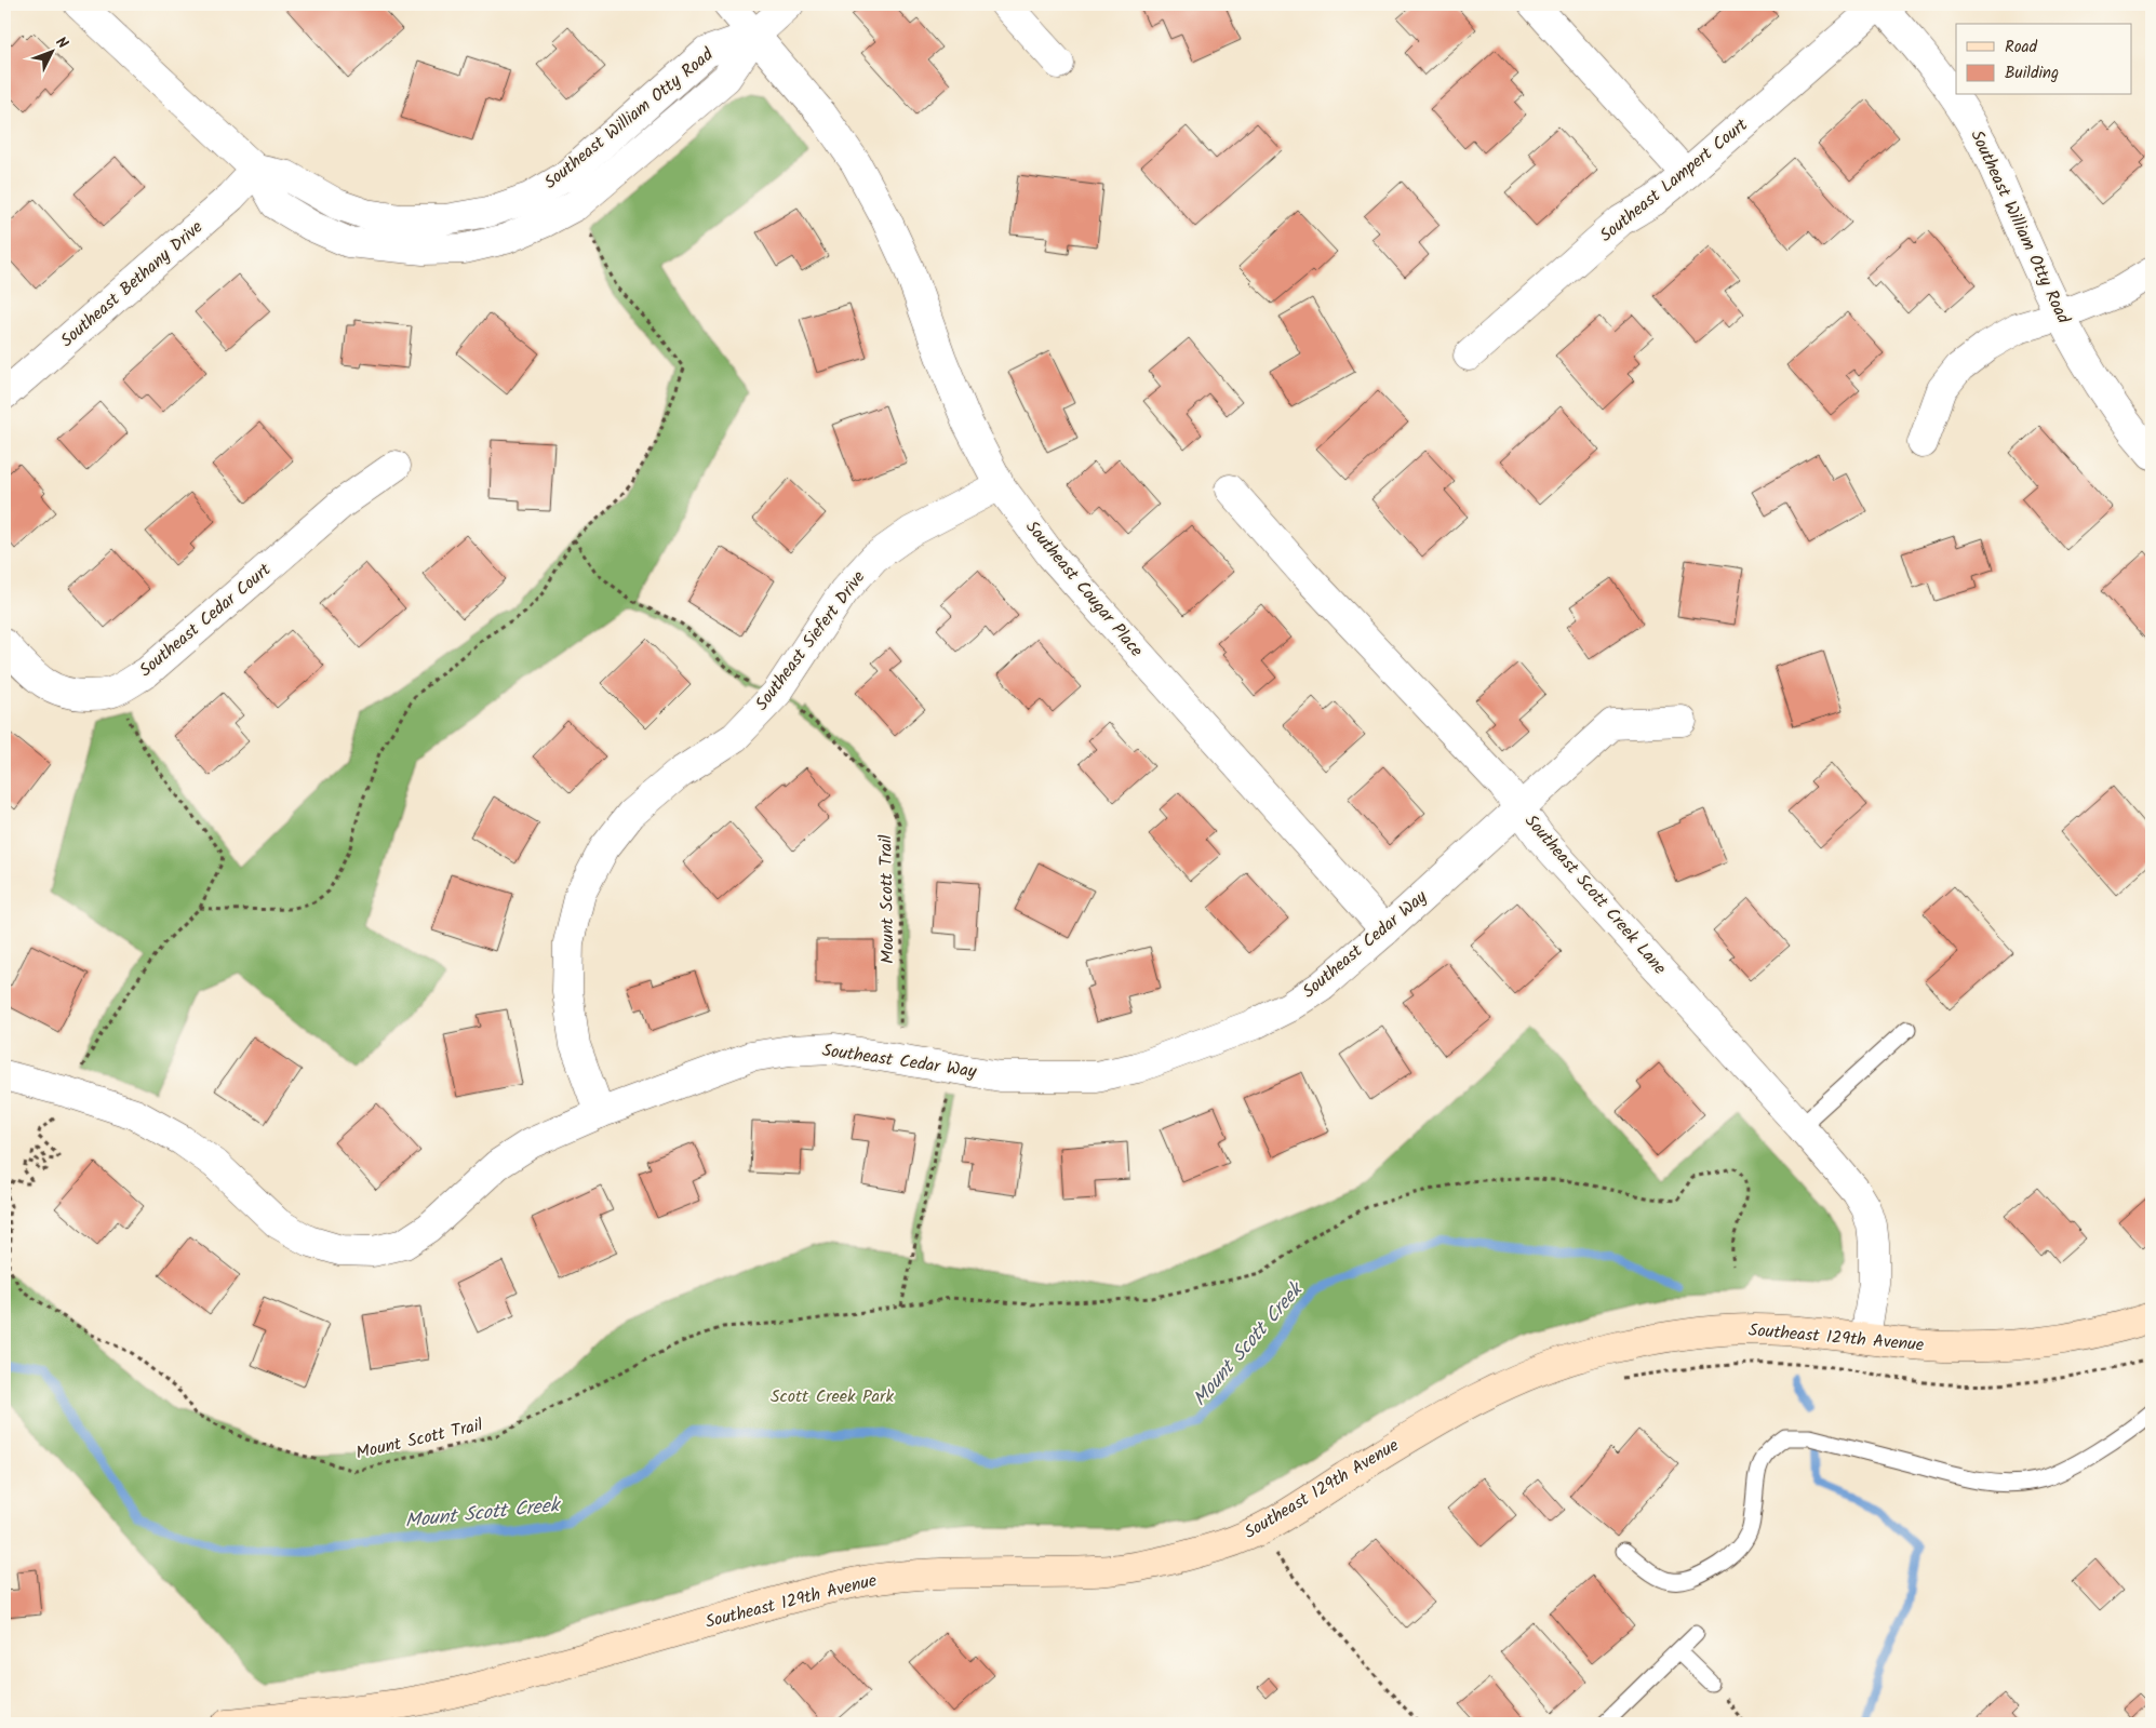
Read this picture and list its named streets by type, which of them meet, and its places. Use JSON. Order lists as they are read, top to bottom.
{
  "streets": {
    "main road": ["Southeast 129th Avenue"],
    "street": [
      "Southeast William Otty Road",
      "Southeast Lampert Court",
      "Southeast Bethany Drive",
      "Southeast Cougar Place",
      "Southeast Cedar Court",
      "Southeast Siefert Drive",
      "Southeast Scott Creek Lane",
      "Southeast Cedar Way"
    ],
    "path": ["Mount Scott Trail"]
  },
  "crossings": [
    ["Southeast William Otty Road", "Southeast Lampert Court"],
    ["Southeast William Otty Road", "Southeast Bethany Drive"],
    ["Southeast William Otty Road", "Southeast Cougar Place"],
    ["Southeast Cougar Place", "Southeast Siefert Drive"],
    ["Southeast Cougar Place", "Southeast Cedar Way"],
    ["Southeast Siefert Drive", "Southeast Cedar Way"],
    ["Southeast Scott Creek Lane", "Southeast Cedar Way"],
    ["Southeast Scott Creek Lane", "Southeast 129th Avenue"]
  ],
  "water": ["Mount Scott Creek"],
  "parks": ["Scott Creek Park"],
  "legend": ["Road", "Building"],
  "north": "top right"
}
